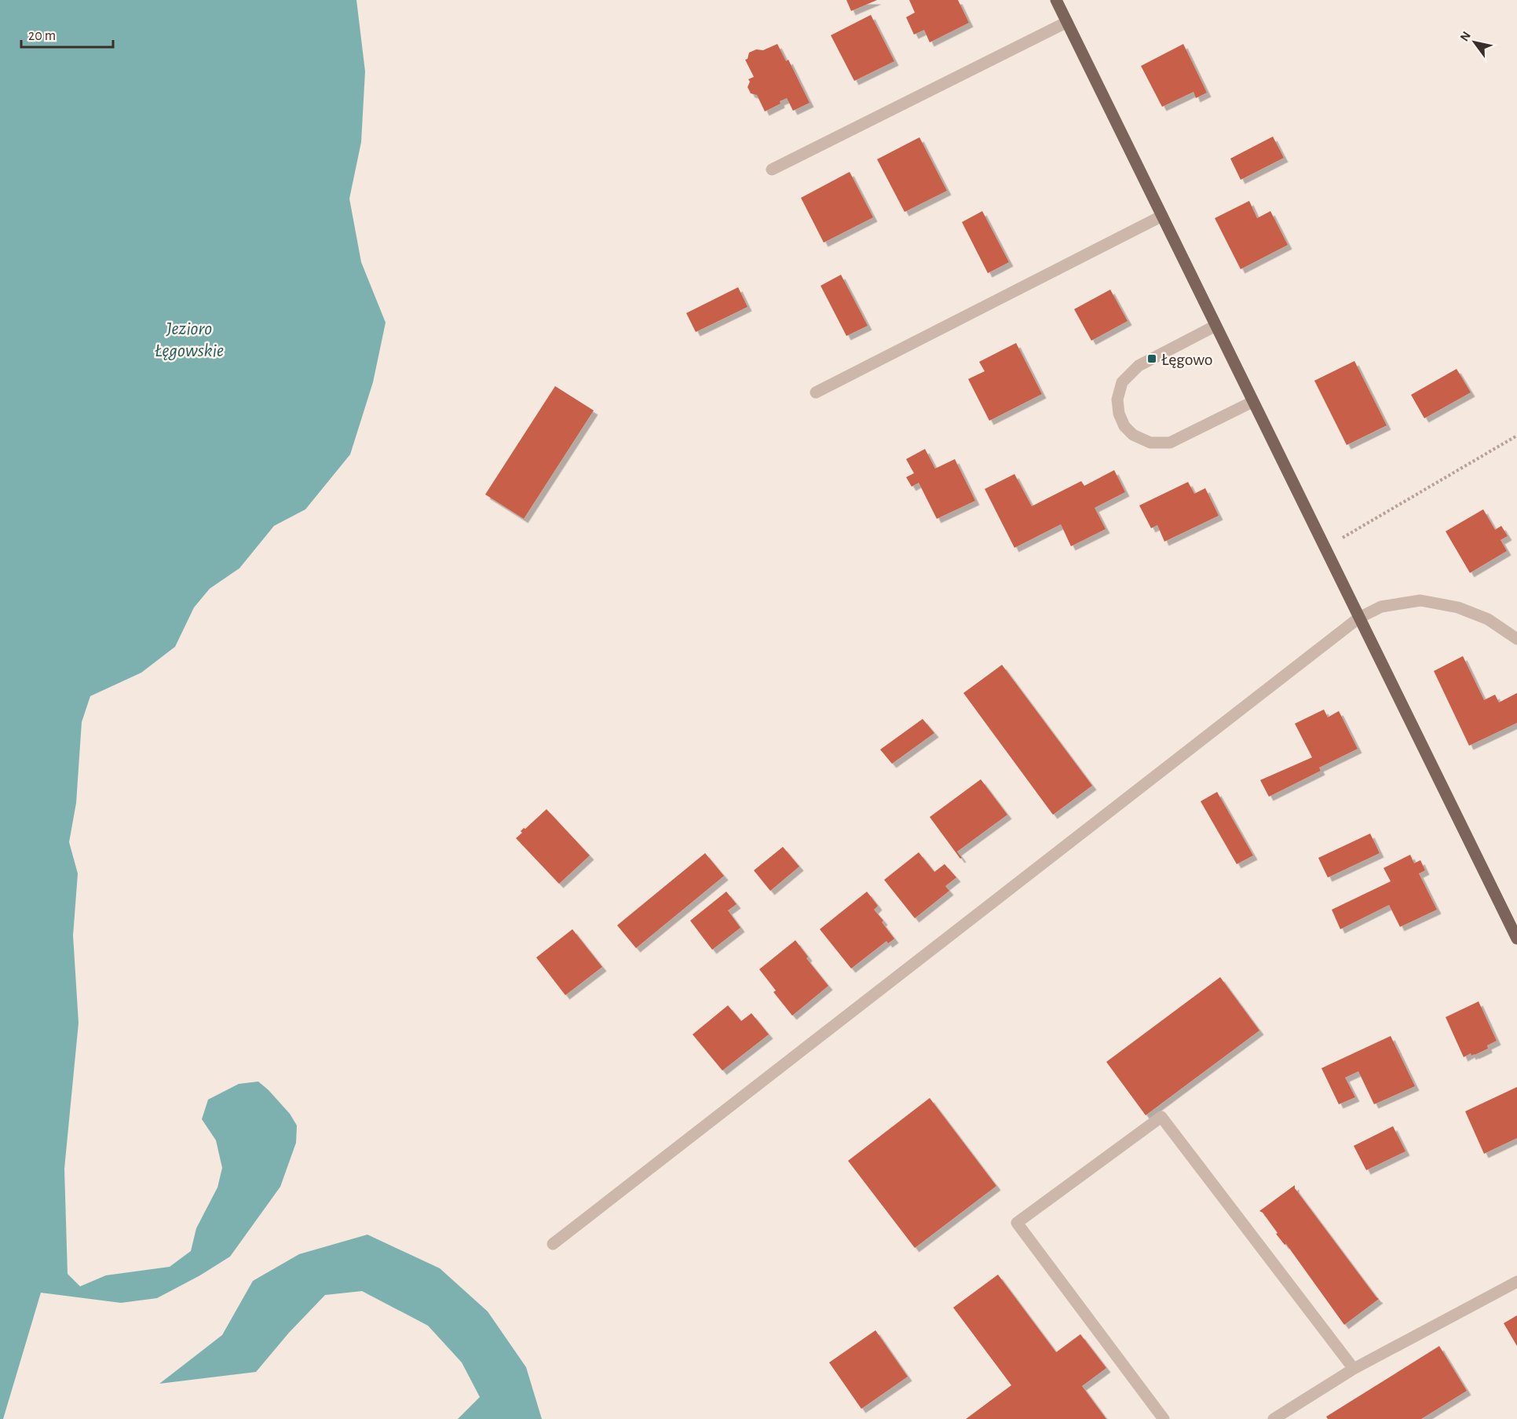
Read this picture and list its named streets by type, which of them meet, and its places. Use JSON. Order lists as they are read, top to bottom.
{
  "water": ["Jezioro Łęgowskie"],
  "places": {
    "transit": ["Łęgowo"]
  },
  "scale_bar": "20 m",
  "north": "top left"
}
